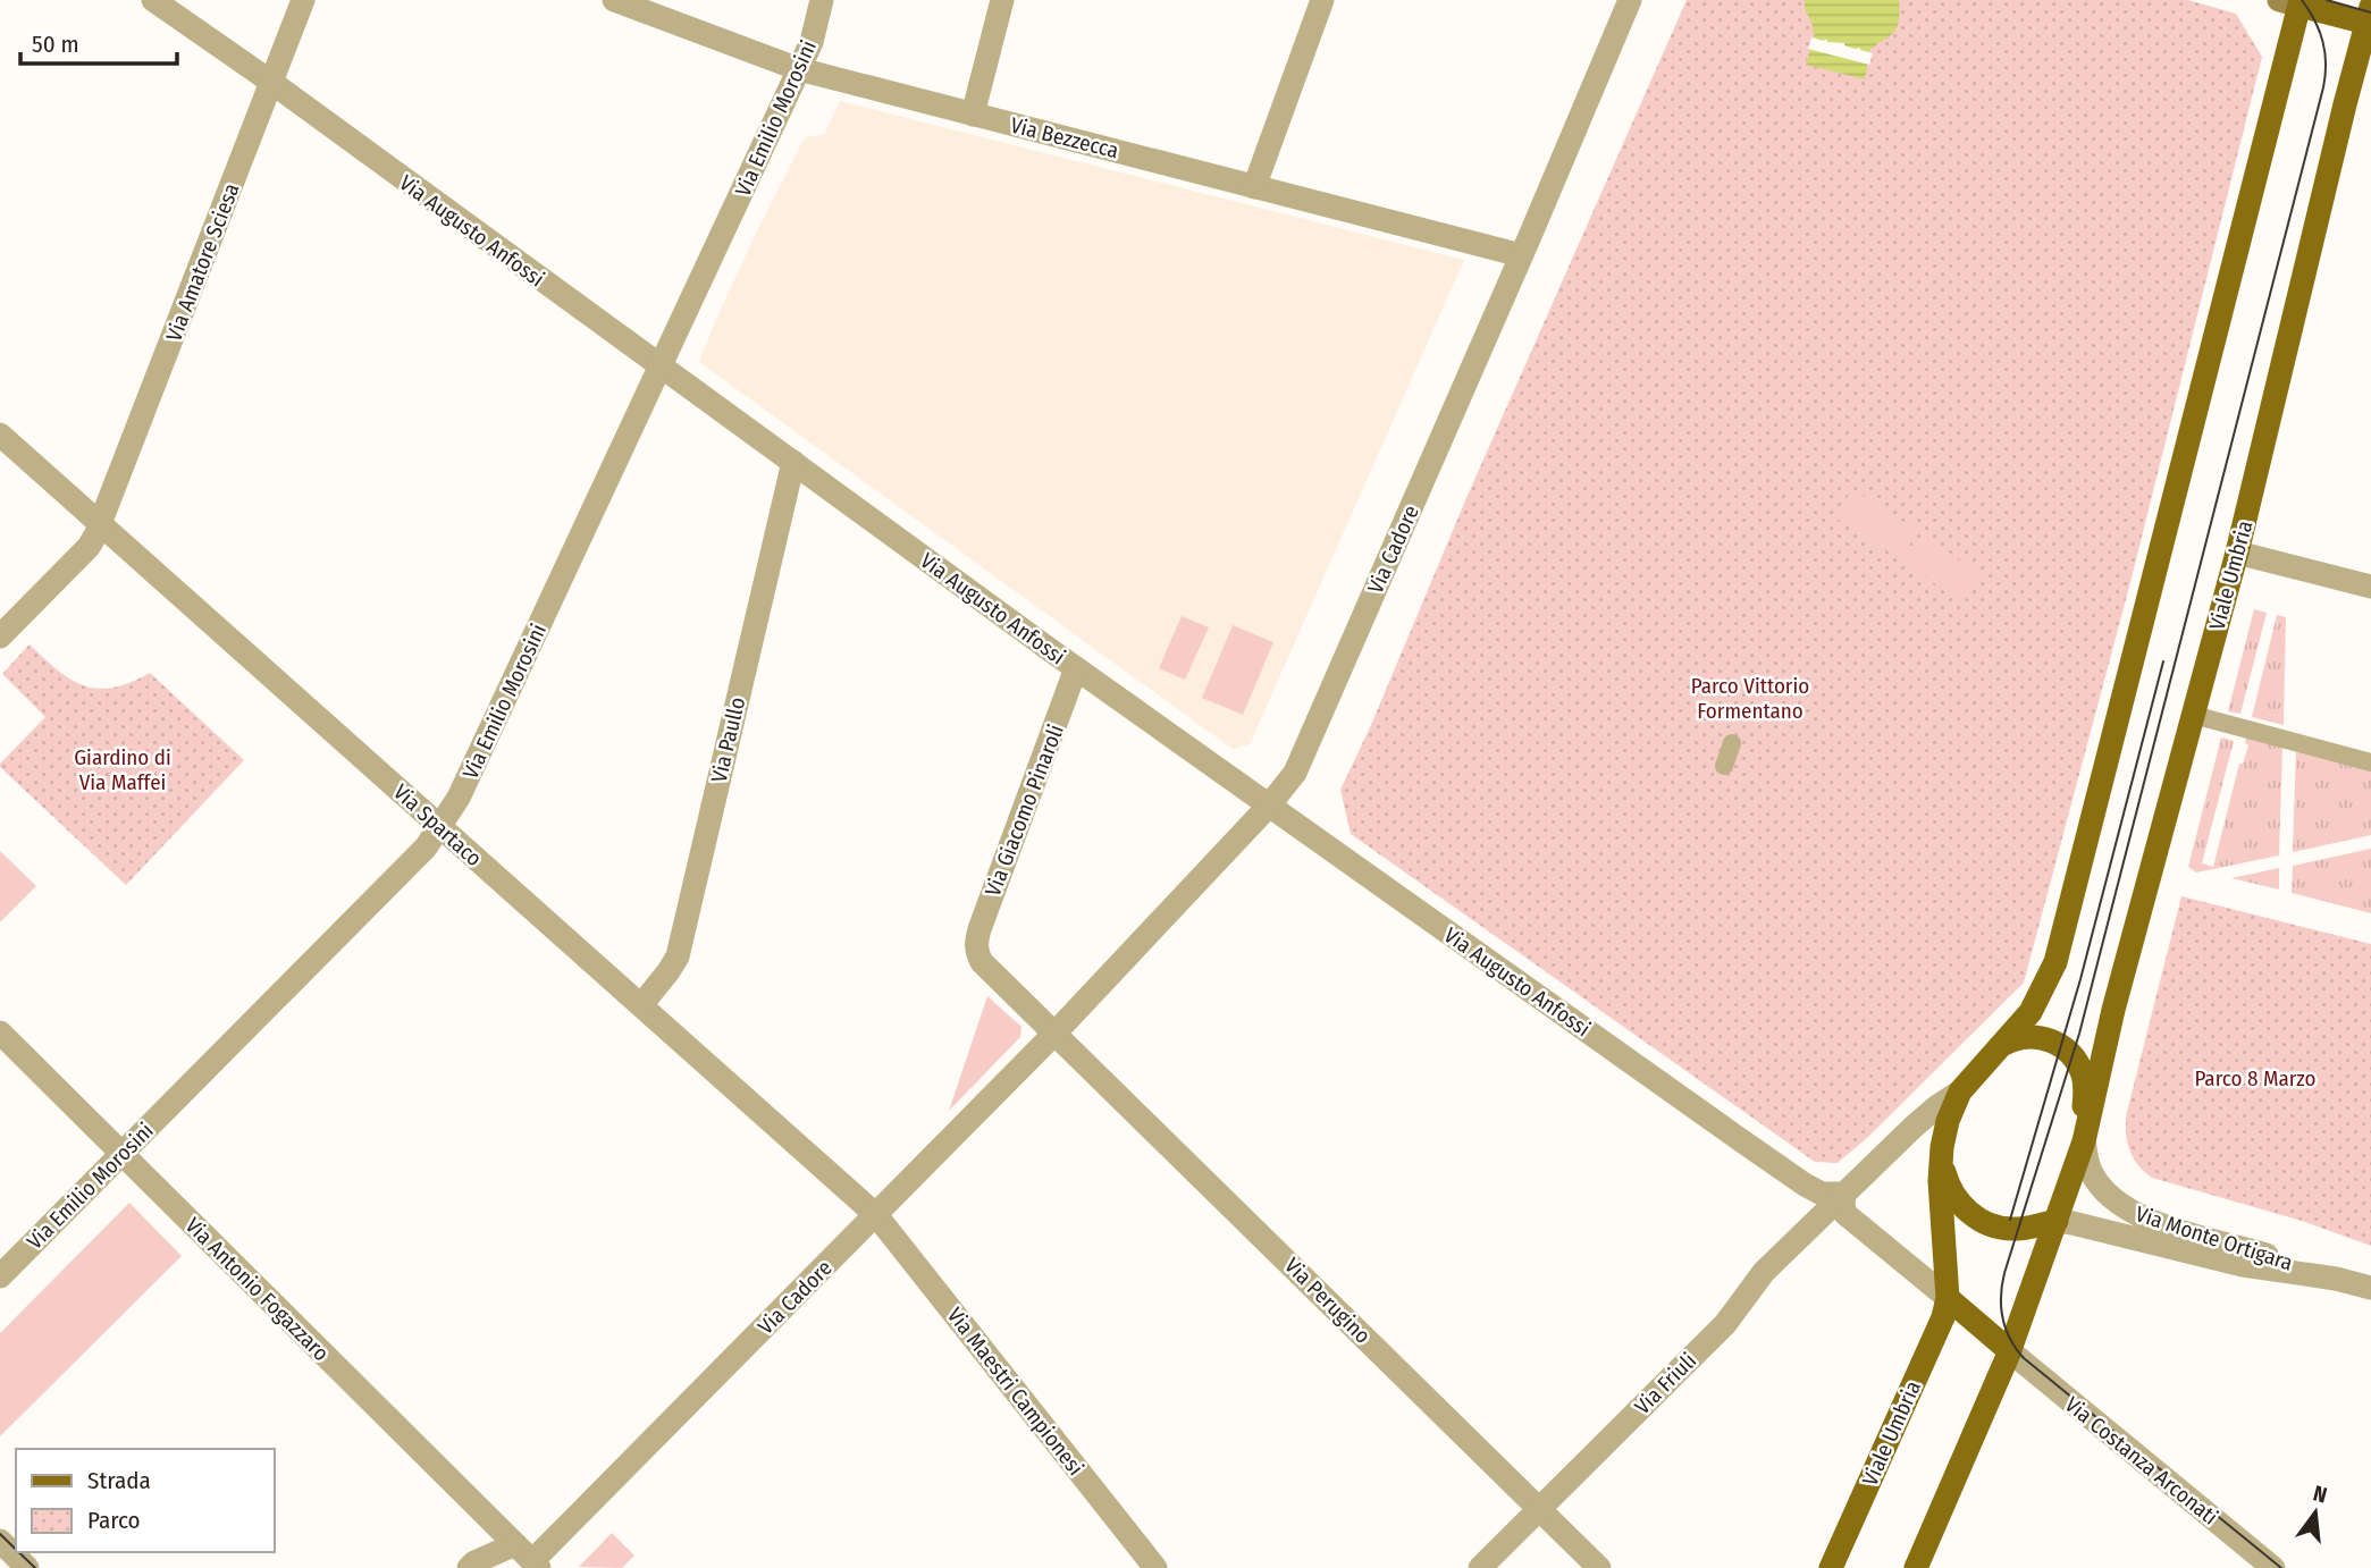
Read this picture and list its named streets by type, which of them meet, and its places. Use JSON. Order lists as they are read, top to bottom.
{
  "streets": {
    "main road": ["Viale Umbria"],
    "street": [
      "Via Emilio Morosini",
      "Via Bezzecca",
      "Via Augusto Anfossi",
      "Via Amatore Sciesa",
      "Via Cadore",
      "Via Paullo",
      "Via Giacomo Pinaroli",
      "Via Spartaco",
      "Via Monte Ortigara",
      "Via Antonio Fogazzaro",
      "Via Perugino",
      "Via Friuli",
      "Via Maestri Campionesi",
      "Via Costanza Arconati"
    ]
  },
  "crossings": [
    ["Via Emilio Morosini", "Via Bezzecca"],
    ["Via Emilio Morosini", "Via Augusto Anfossi"],
    ["Via Emilio Morosini", "Via Spartaco"],
    ["Via Emilio Morosini", "Via Antonio Fogazzaro"],
    ["Via Bezzecca", "Via Cadore"],
    ["Via Augusto Anfossi", "Via Amatore Sciesa"],
    ["Via Augusto Anfossi", "Via Cadore"],
    ["Via Augusto Anfossi", "Via Paullo"],
    ["Via Augusto Anfossi", "Via Giacomo Pinaroli"],
    ["Via Augusto Anfossi", "Via Friuli"],
    ["Via Amatore Sciesa", "Via Spartaco"],
    ["Via Cadore", "Via Giacomo Pinaroli"],
    ["Via Cadore", "Via Spartaco"],
    ["Via Cadore", "Via Antonio Fogazzaro"],
    ["Via Cadore", "Via Perugino"],
    ["Via Cadore", "Via Maestri Campionesi"],
    ["Viale Umbria", "Via Monte Ortigara"],
    ["Viale Umbria", "Via Friuli"],
    ["Via Paullo", "Via Spartaco"],
    ["Via Giacomo Pinaroli", "Via Perugino"],
    ["Via Spartaco", "Via Maestri Campionesi"],
    ["Via Monte Ortigara", "Via Friuli"],
    ["Via Perugino", "Via Friuli"]
  ],
  "parks": ["Parco Vittorio Formentano", "Giardino di Via Maffei", "Parco 8 Marzo"],
  "legend": ["Strada", "Parco"],
  "scale_bar": "50 m",
  "north": "top"
}
